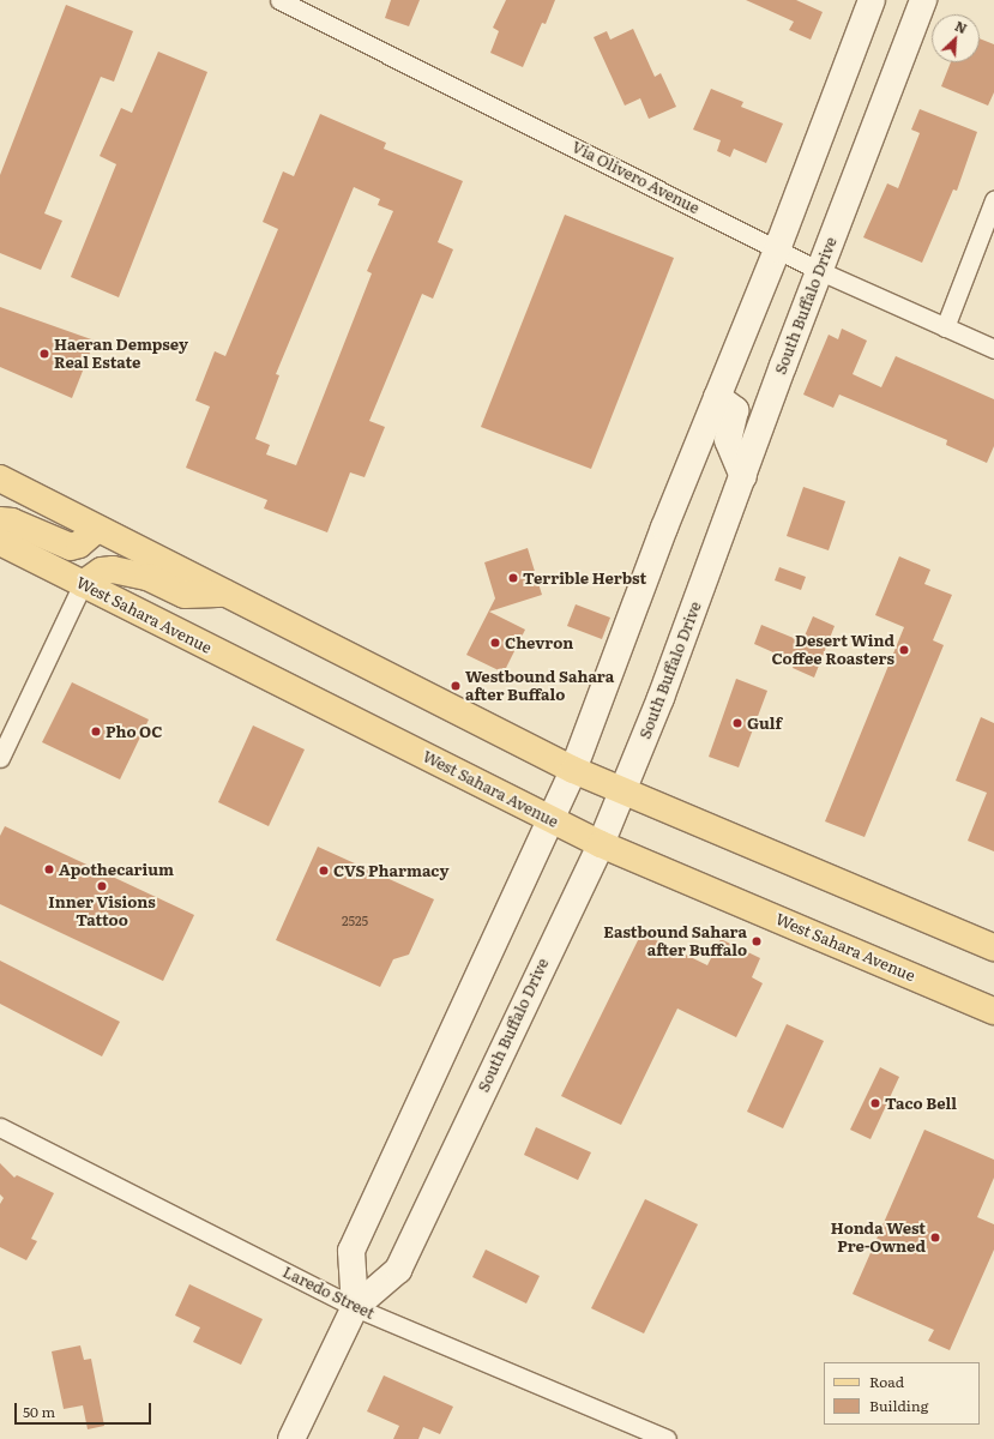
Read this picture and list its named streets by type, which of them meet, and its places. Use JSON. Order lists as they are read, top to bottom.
{
  "streets": {
    "main road": ["South Buffalo Drive", "West Sahara Avenue"],
    "street": ["Via Olivero Avenue", "Laredo Street"]
  },
  "crossings": [
    ["Via Olivero Avenue", "South Buffalo Drive"],
    ["South Buffalo Drive", "West Sahara Avenue"],
    ["South Buffalo Drive", "Laredo Street"]
  ],
  "places": [
    "Haeran Dempsey Real Estate",
    "Terrible Herbst",
    "Chevron",
    "Desert Wind Coffee Roasters",
    "Westbound Sahara after Buffalo",
    "Gulf",
    "Pho OC",
    "Apothecarium",
    "CVS Pharmacy",
    "Inner Visions Tattoo",
    "Eastbound Sahara after Buffalo",
    "Taco Bell",
    "Honda West Pre-Owned"
  ],
  "house_numbers": ["2525"],
  "legend": ["Road", "Building"],
  "scale_bar": "50 m",
  "north": "top right"
}
